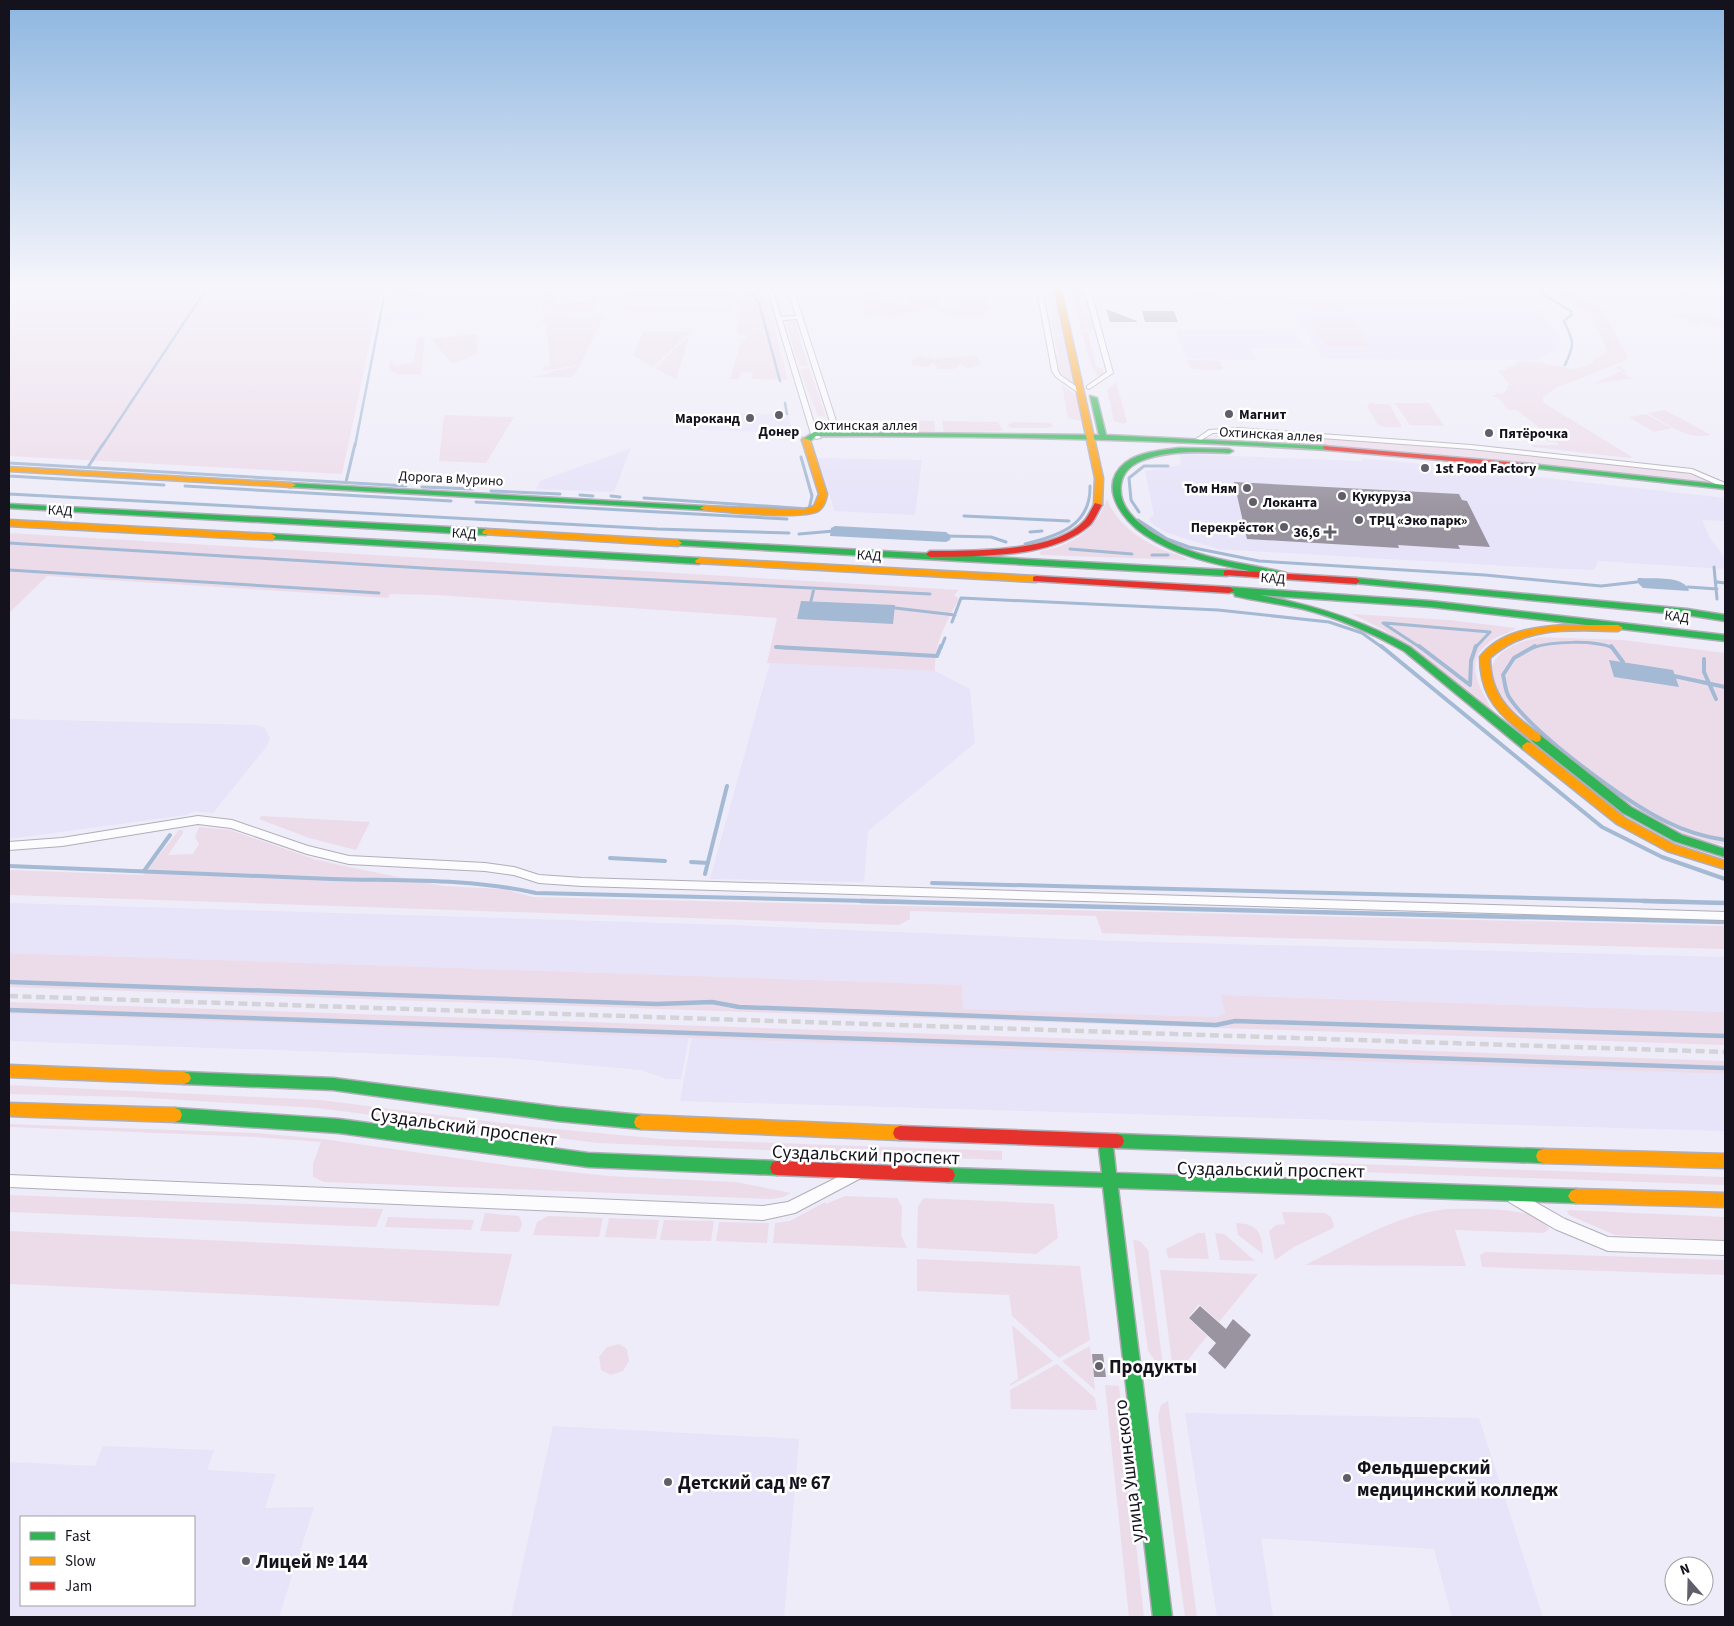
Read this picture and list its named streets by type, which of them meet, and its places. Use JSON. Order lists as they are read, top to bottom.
{
  "streets": {
    "main road": [
      "Охтинская аллея",
      "Дорога в Мурино",
      "КАД",
      "Суздальский проспект",
      "улица Ушинского"
    ]
  },
  "crossings": [
    ["Охтинская аллея", "Дорога в Мурино"],
    ["Суздальский проспект", "улица Ушинского"]
  ],
  "places": {
    "other": [
      "Магнит",
      "Донер",
      "Мароканд",
      "Пятёрочка",
      "1st Food Factory",
      "Том Ням",
      "Кукуруза",
      "Локанта",
      "ТРЦ «Эко парк»",
      "Перекрёсток",
      "Продукты",
      "Фельдшерский медицинский колледж",
      "Детский сад № 67",
      "Лицей № 144"
    ],
    "health": ["36,6"]
  },
  "legend": ["Fast", "Slow", "Jam"],
  "north": "top"
}
